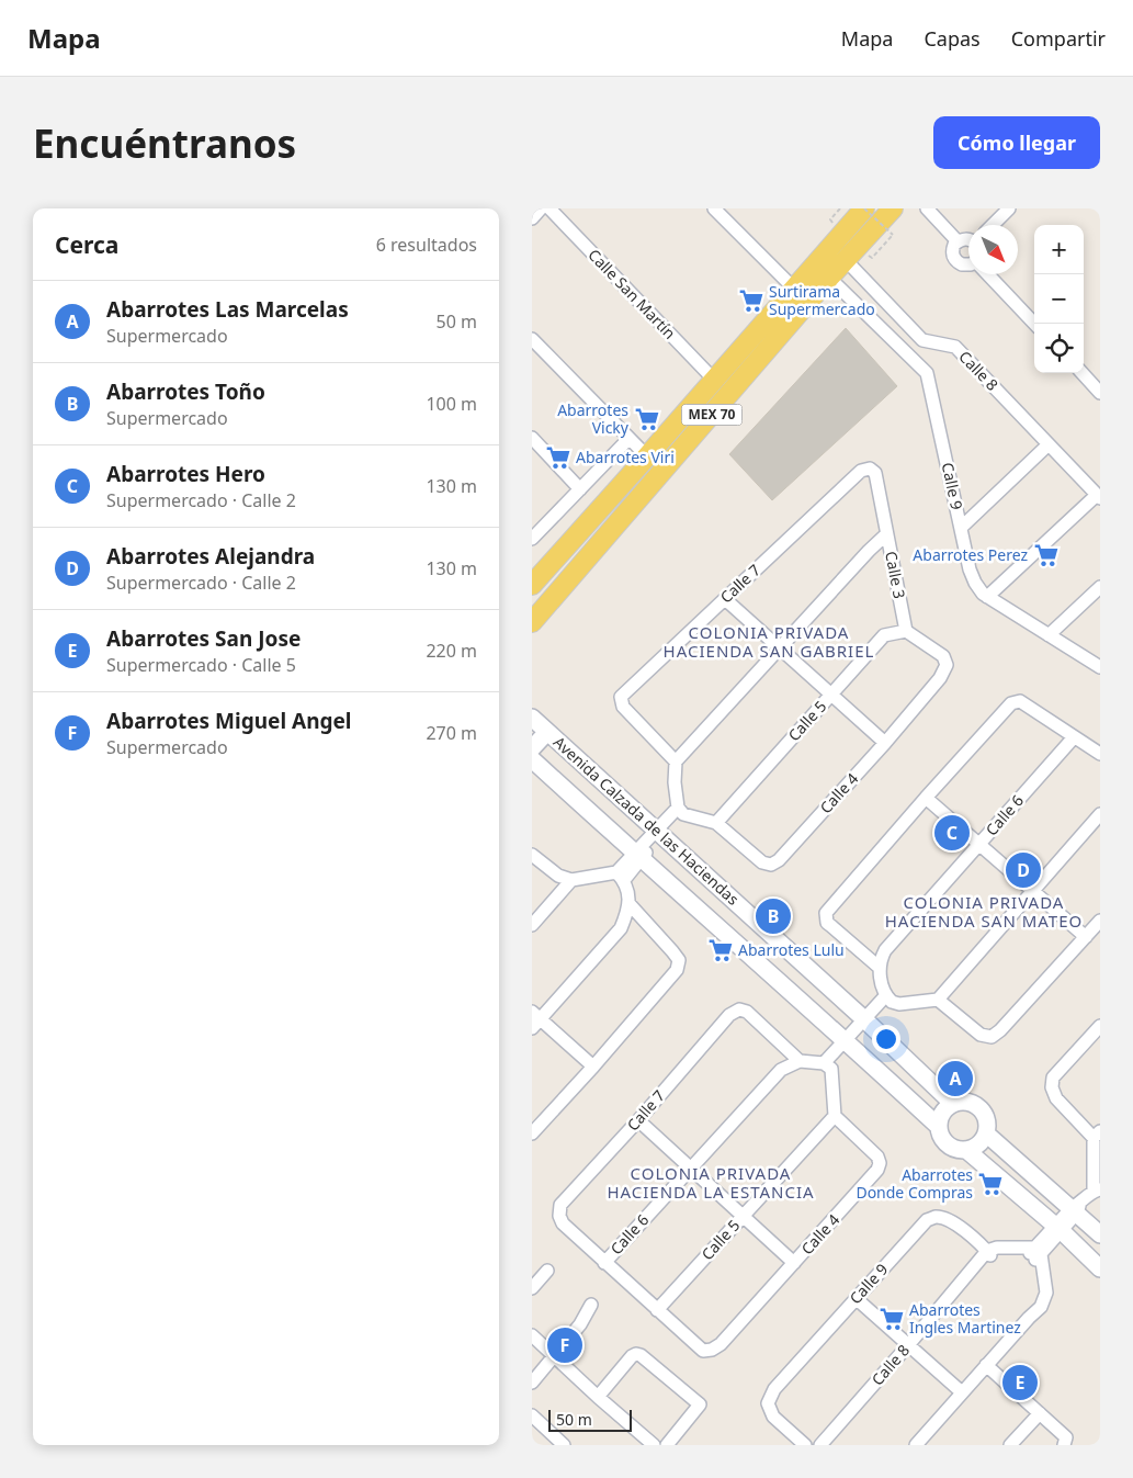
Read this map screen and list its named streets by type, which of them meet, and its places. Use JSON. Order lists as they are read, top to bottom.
{
  "streets": {
    "main road": ["MEX 70"],
    "street": [
      "Calle San Martín",
      "Calle 8",
      "Calle 9",
      "Calle 3",
      "Calle 7",
      "Calle 5",
      "Calle 4",
      "Calle 6",
      "Avenida Calzada de las Haciendas"
    ]
  },
  "crossings": [
    ["Calle San Martín", "MEX 70"],
    ["Calle 8", "Calle 9"],
    ["MEX 70", "Calle 9"],
    ["Calle 3", "Calle 7"],
    ["Calle 3", "Calle 5"],
    ["Calle 3", "Calle 4"],
    ["Calle 7", "Calle 6"],
    ["Calle 5", "Calle 4"]
  ],
  "districts": ["COLONIA PRIVADA HACIENDA SAN GABRIEL", "COLONIA PRIVADA HACIENDA SAN MATEO", "COLONIA PRIVADA HACIENDA LA ESTANCIA"],
  "places": {
    "supermarket": [
      "Surtirama Supermercado",
      "Abarrotes Vicky",
      "Abarrotes Viri",
      "Abarrotes Perez",
      "Abarrotes Lulu",
      "Abarrotes Donde Compras",
      "Abarrotes Ingles Martinez"
    ]
  },
  "scale_bar": "50 m",
  "north": "bottom right",
  "page": {
    "header": "Mapa",
    "nav": ["Mapa", "Capas", "Compartir"],
    "buttons": "Cómo llegar",
    "title": "Encuéntranos",
    "heading": ["Cerca", "6 resultados"],
    "map_buttons": ["+", "−"],
    "list": [
      {
        "mark": "A",
        "name": "Abarrotes Las Marcelas",
        "note": "Supermercado",
        "value": "50 m"
      },
      {
        "mark": "B",
        "name": "Abarrotes Toño",
        "note": "Supermercado",
        "value": "100 m"
      },
      {
        "mark": "C",
        "name": "Abarrotes Hero",
        "note": "Supermercado · Calle 2",
        "value": "130 m"
      },
      {
        "mark": "D",
        "name": "Abarrotes Alejandra",
        "note": "Supermercado · Calle 2",
        "value": "130 m"
      },
      {
        "mark": "E",
        "name": "Abarrotes San Jose",
        "note": "Supermercado · Calle 5",
        "value": "220 m"
      },
      {
        "mark": "F",
        "name": "Abarrotes Miguel Angel",
        "note": "Supermercado",
        "value": "270 m"
      }
    ],
    "pins": [
      "C",
      "D",
      "B",
      "A",
      "F",
      "E"
    ],
    "scale": "50 m"
  }
}
